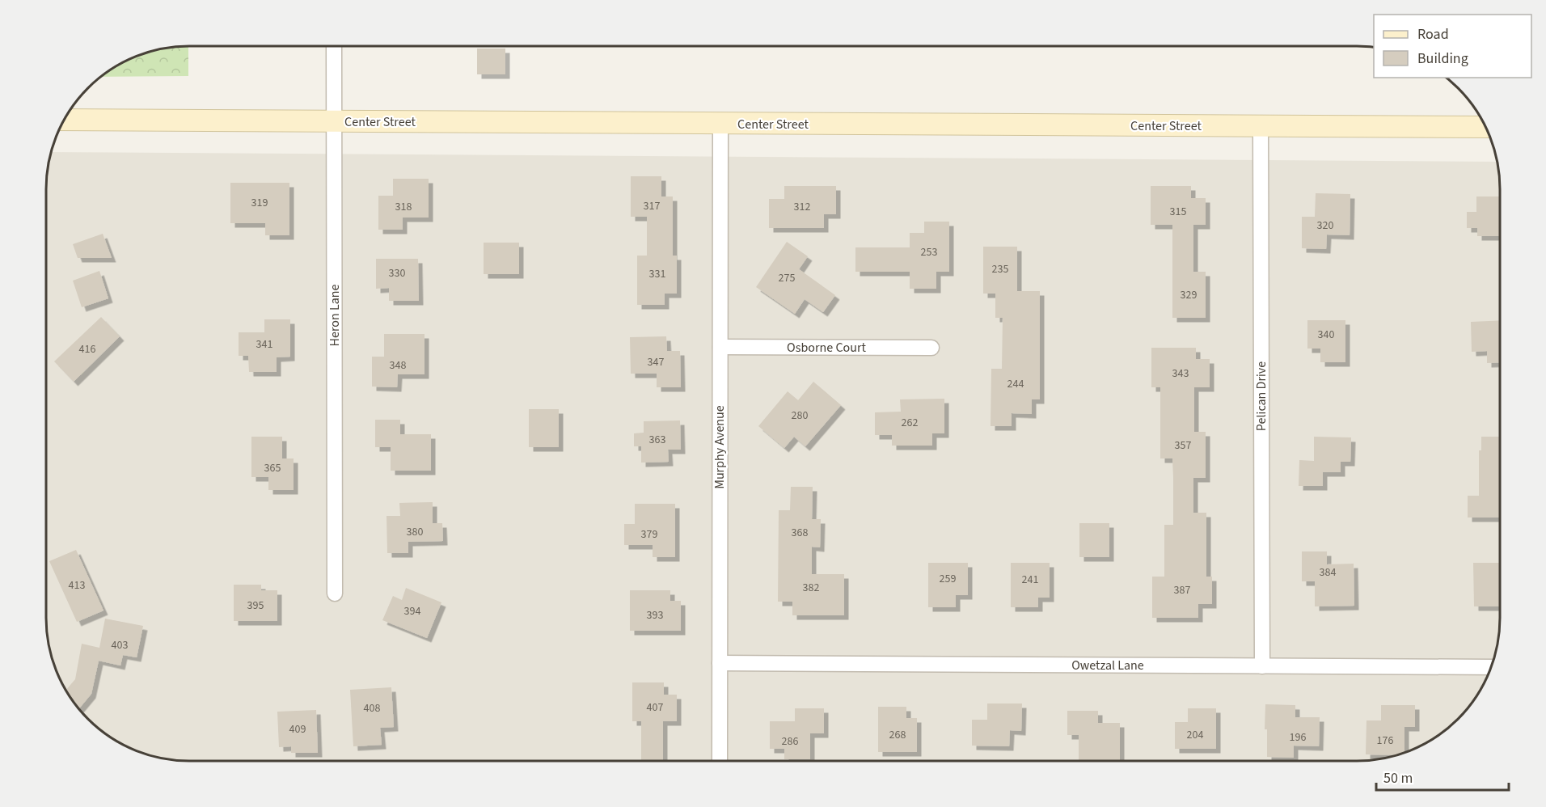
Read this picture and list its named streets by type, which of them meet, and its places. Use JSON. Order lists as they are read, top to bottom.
{
  "streets": {
    "main road": ["Center Street"],
    "street": [
      "Heron Lane",
      "Osborne Court",
      "Pelican Drive",
      "Murphy Avenue",
      "Owetzal Lane"
    ]
  },
  "crossings": [
    ["Center Street", "Heron Lane"],
    ["Center Street", "Pelican Drive"],
    ["Center Street", "Murphy Avenue"],
    ["Osborne Court", "Murphy Avenue"],
    ["Pelican Drive", "Owetzal Lane"],
    ["Murphy Avenue", "Owetzal Lane"]
  ],
  "house_numbers": [
    "319",
    "317",
    "318",
    "312",
    "315",
    "320",
    "253",
    "235",
    "330",
    "331",
    "275",
    "329",
    "340",
    "341",
    "416",
    "347",
    "348",
    "343",
    "244",
    "280",
    "262",
    "363",
    "357",
    "365",
    "380",
    "368",
    "379",
    "384",
    "259",
    "241",
    "413",
    "382",
    "387",
    "395",
    "394",
    "393",
    "403",
    "407",
    "408",
    "409",
    "268",
    "204",
    "196",
    "176",
    "286"
  ],
  "legend": ["Road", "Building"],
  "scale_bar": "50 m"
}
